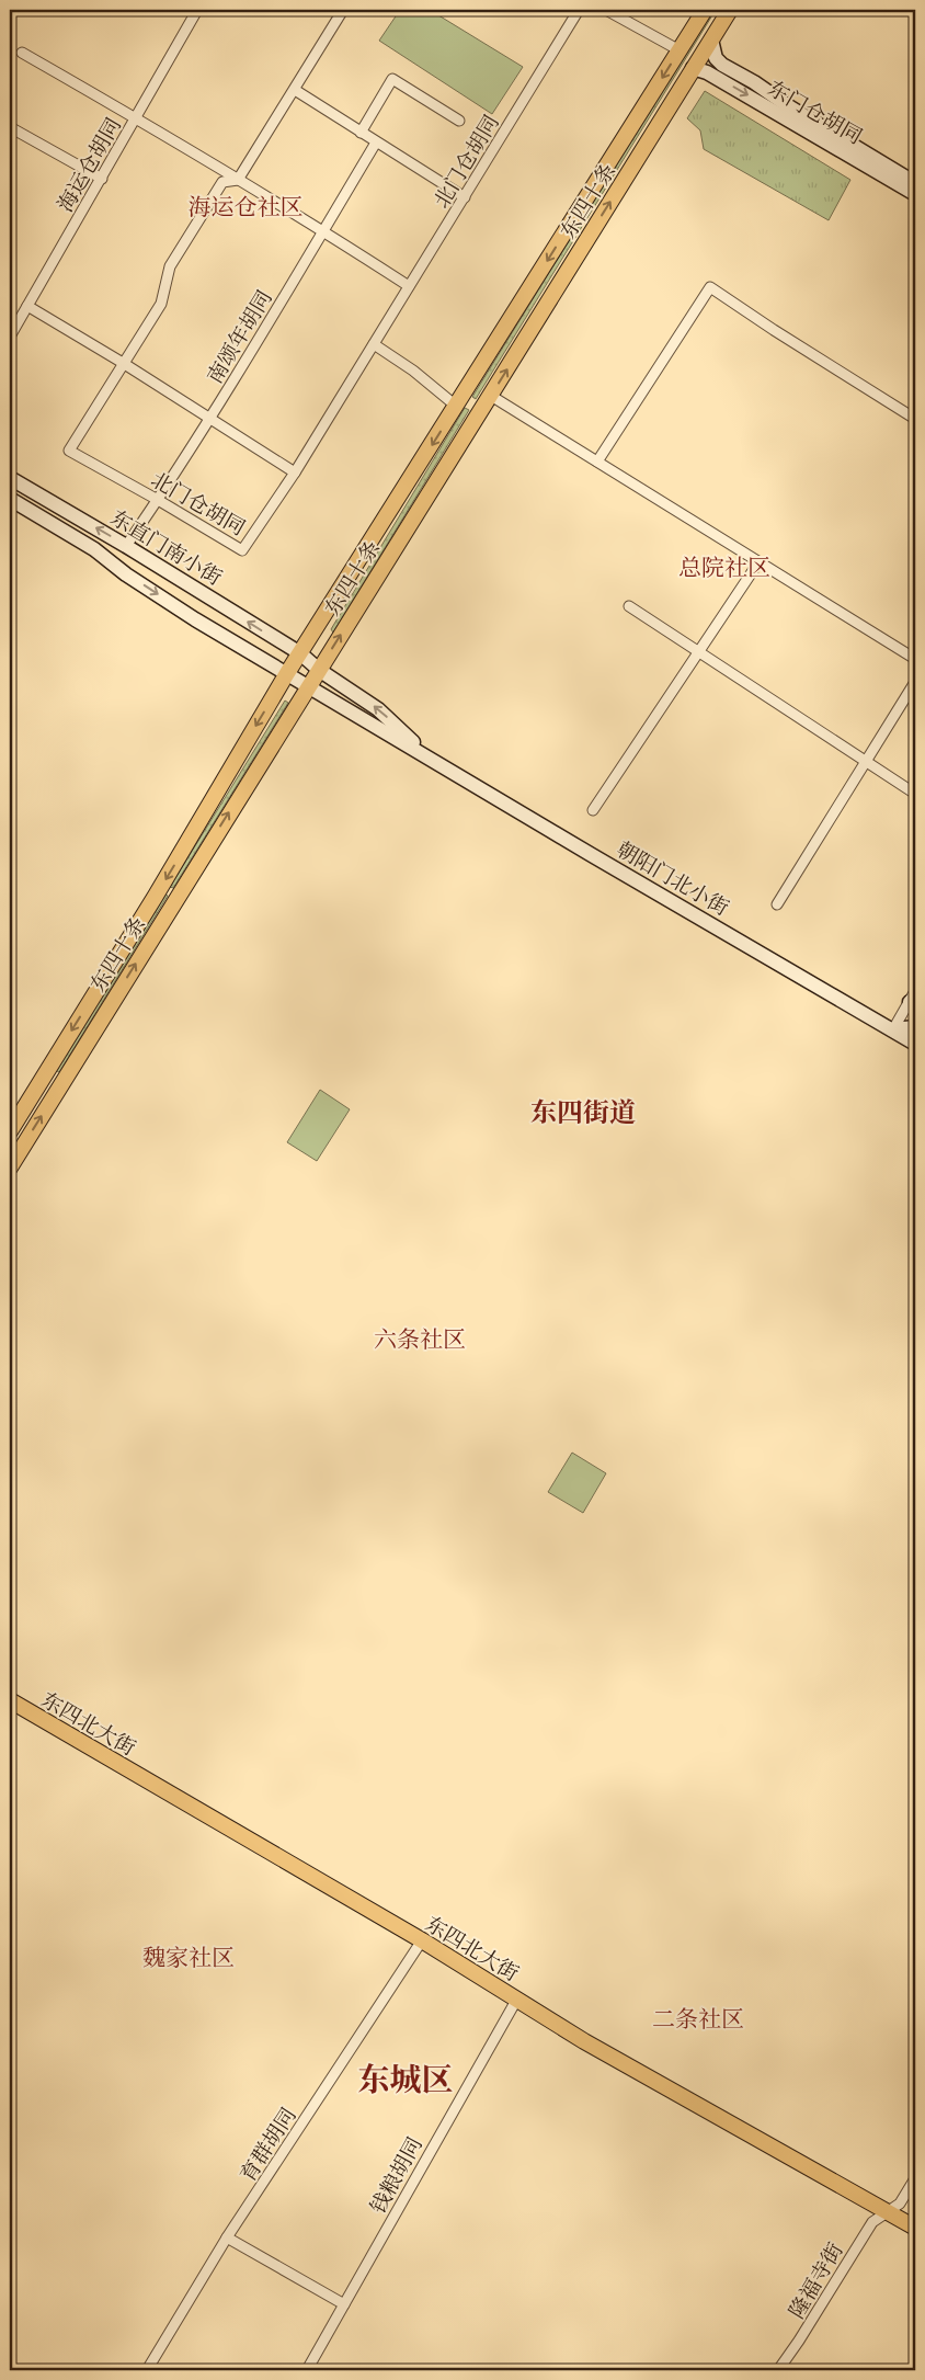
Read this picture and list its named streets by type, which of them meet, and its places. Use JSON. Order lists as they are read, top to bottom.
{
  "streets": {
    "main road": [
      "东门仓胡同",
      "东四十条",
      "东直门南小街",
      "朝阳门北小街",
      "东四北大街"
    ],
    "street": [
      "北门仓胡同",
      "海运仓胡同",
      "南颂年胡同",
      "育群胡同",
      "钱粮胡同",
      "隆福寺街"
    ]
  },
  "crossings": [
    ["东门仓胡同", "东四十条"],
    ["北门仓胡同", "南颂年胡同"],
    ["东四十条", "东直门南小街"],
    ["东四十条", "朝阳门北小街"],
    ["南颂年胡同", "东直门南小街"],
    ["东直门南小街", "朝阳门北小街"],
    ["东四北大街", "育群胡同"],
    ["东四北大街", "钱粮胡同"],
    ["东四北大街", "隆福寺街"]
  ],
  "districts": [
    "海运仓社区",
    "总院社区",
    "东四街道",
    "六条社区",
    "魏家社区",
    "二条社区",
    "东城区"
  ]
}
